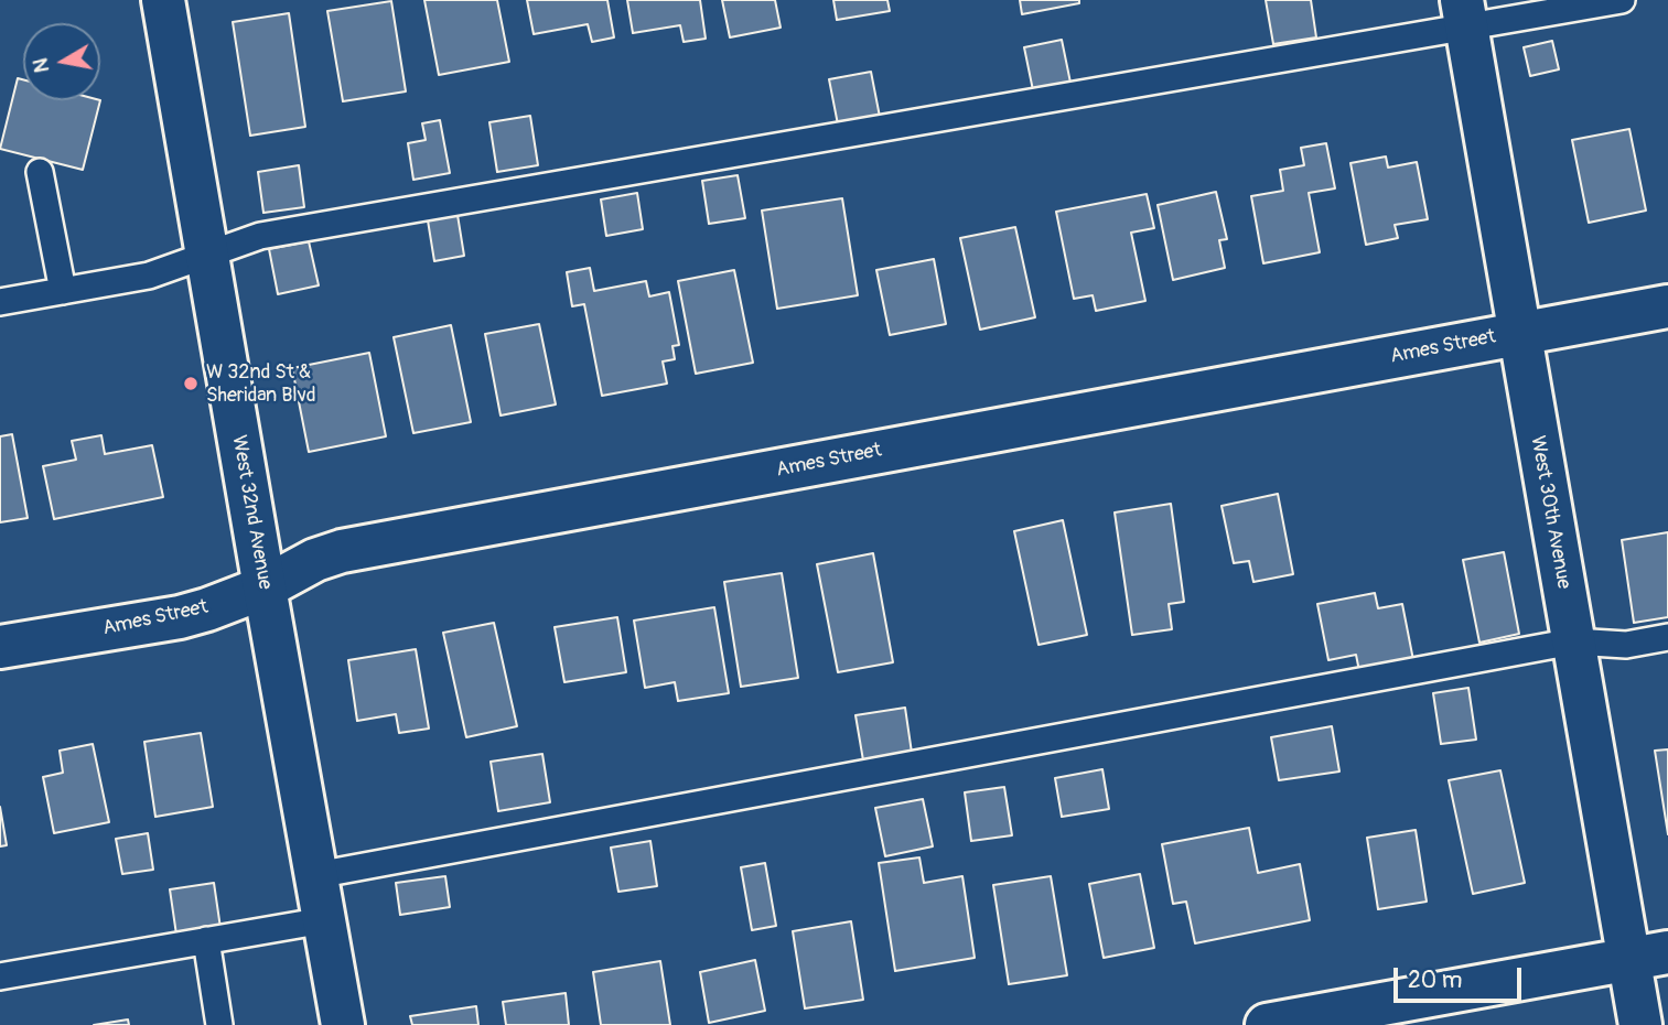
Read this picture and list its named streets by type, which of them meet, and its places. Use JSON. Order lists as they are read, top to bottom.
{
  "streets": {
    "street": ["Ames Street", "West 32nd Avenue", "West 30th Avenue"]
  },
  "crossings": [
    ["Ames Street", "West 32nd Avenue"],
    ["Ames Street", "West 30th Avenue"]
  ],
  "places": ["W 32nd St & Sheridan Blvd"],
  "scale_bar": "20 m",
  "north": "left"
}
